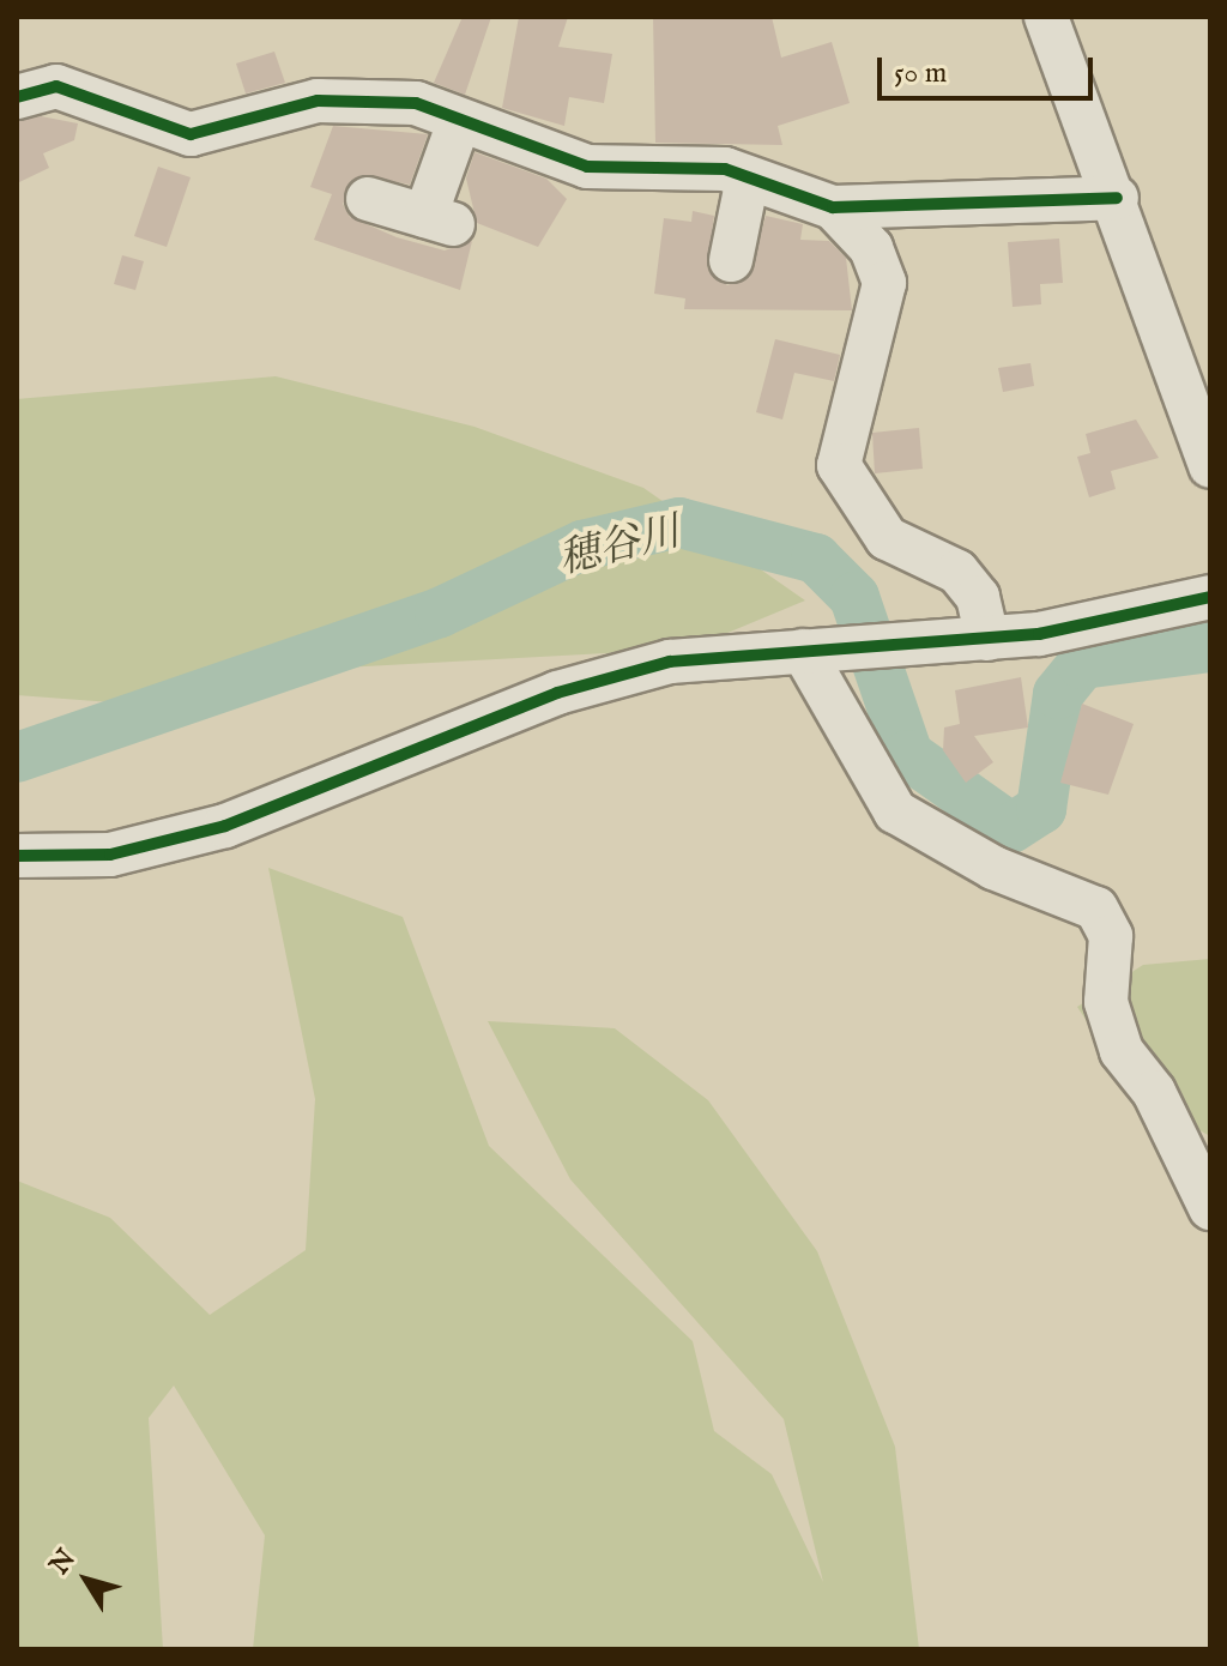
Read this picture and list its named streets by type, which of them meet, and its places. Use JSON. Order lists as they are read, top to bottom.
{
  "water": ["穂谷川"],
  "scale_bar": "50 m",
  "north": "top left"
}
